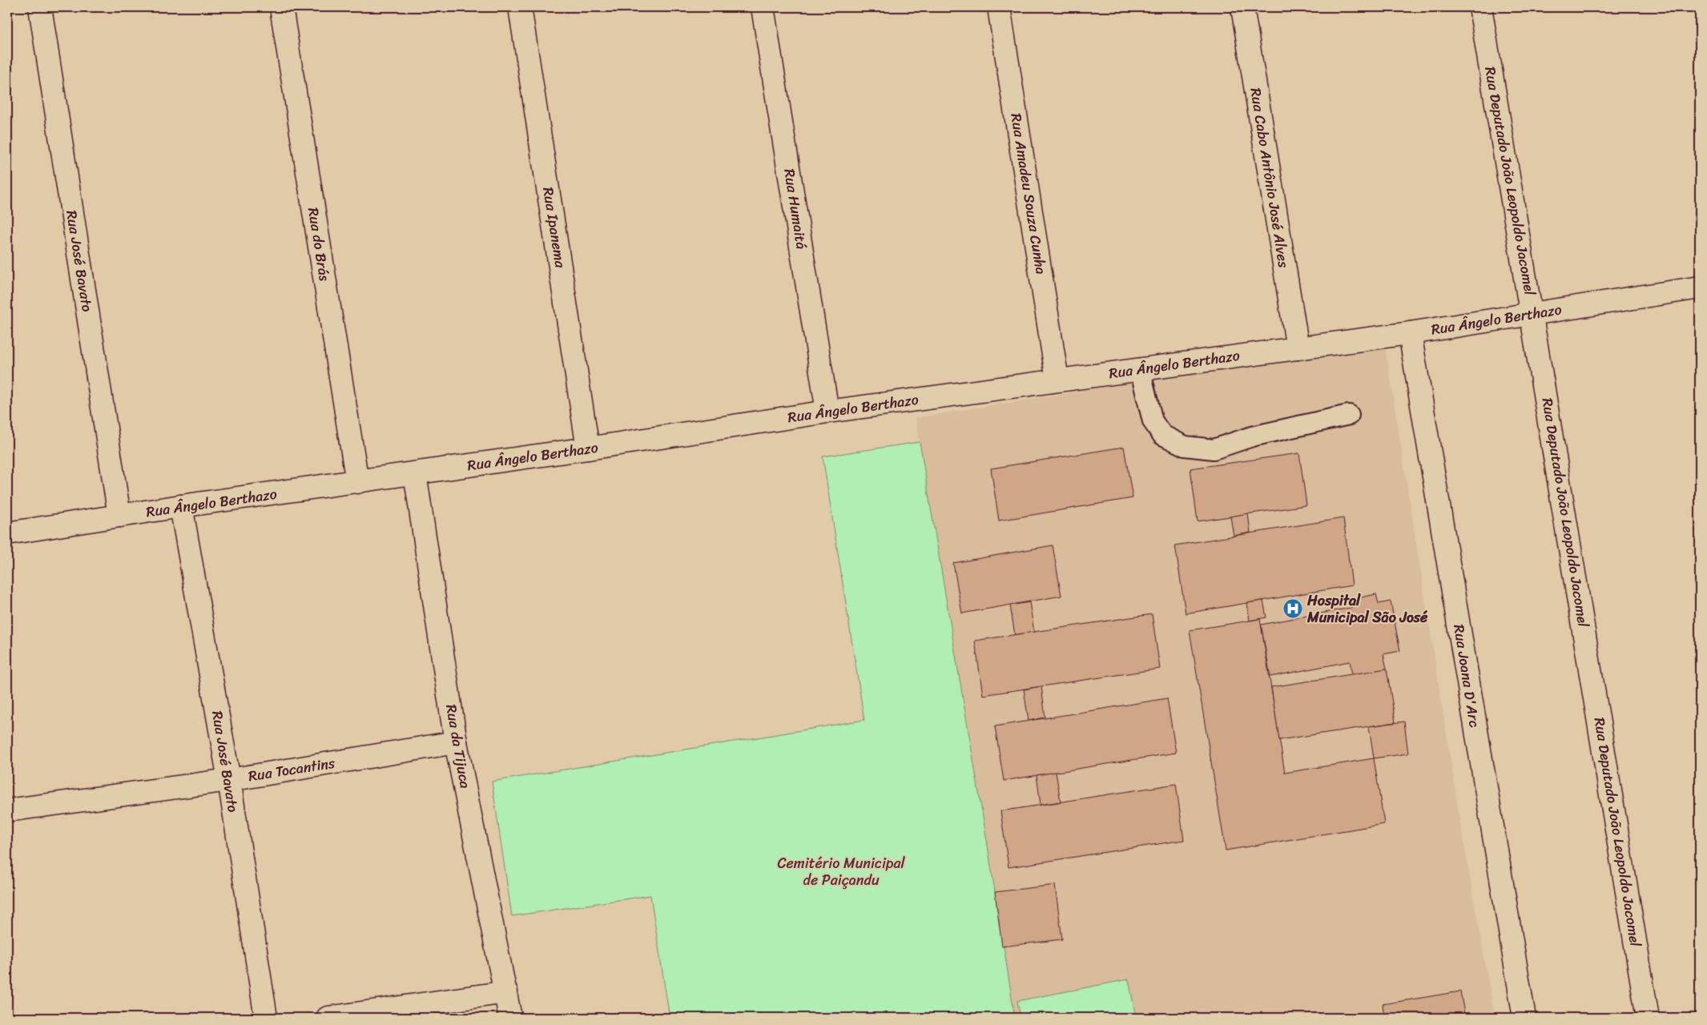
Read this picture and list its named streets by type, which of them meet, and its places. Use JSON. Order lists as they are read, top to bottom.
{
  "streets": {
    "street": [
      "Rua Cabo Antônio José Alves",
      "Rua Deputado João Leopoldo Jacomel",
      "Rua Amadeu Souza Cunha",
      "Rua Humaitá",
      "Rua Ipanema",
      "Rua do Brás",
      "Rua José Bavato",
      "Rua Ângelo Berthazo",
      "Rua Joana D'Arc",
      "Rua da Tijuca",
      "Rua Tocantins"
    ]
  },
  "crossings": [
    ["Rua Cabo Antônio José Alves", "Rua Ângelo Berthazo"],
    ["Rua Deputado João Leopoldo Jacomel", "Rua Ângelo Berthazo"],
    ["Rua Amadeu Souza Cunha", "Rua Ângelo Berthazo"],
    ["Rua Humaitá", "Rua Ângelo Berthazo"],
    ["Rua Ipanema", "Rua Ângelo Berthazo"],
    ["Rua do Brás", "Rua Ângelo Berthazo"],
    ["Rua José Bavato", "Rua Ângelo Berthazo"],
    ["Rua José Bavato", "Rua Tocantins"],
    ["Rua Ângelo Berthazo", "Rua Joana D'Arc"],
    ["Rua Ângelo Berthazo", "Rua da Tijuca"],
    ["Rua da Tijuca", "Rua Tocantins"]
  ],
  "parks": ["Cemitério Municipal de Paiçandu"],
  "places": {
    "hospital": ["Hospital Municipal São José"]
  }
}
